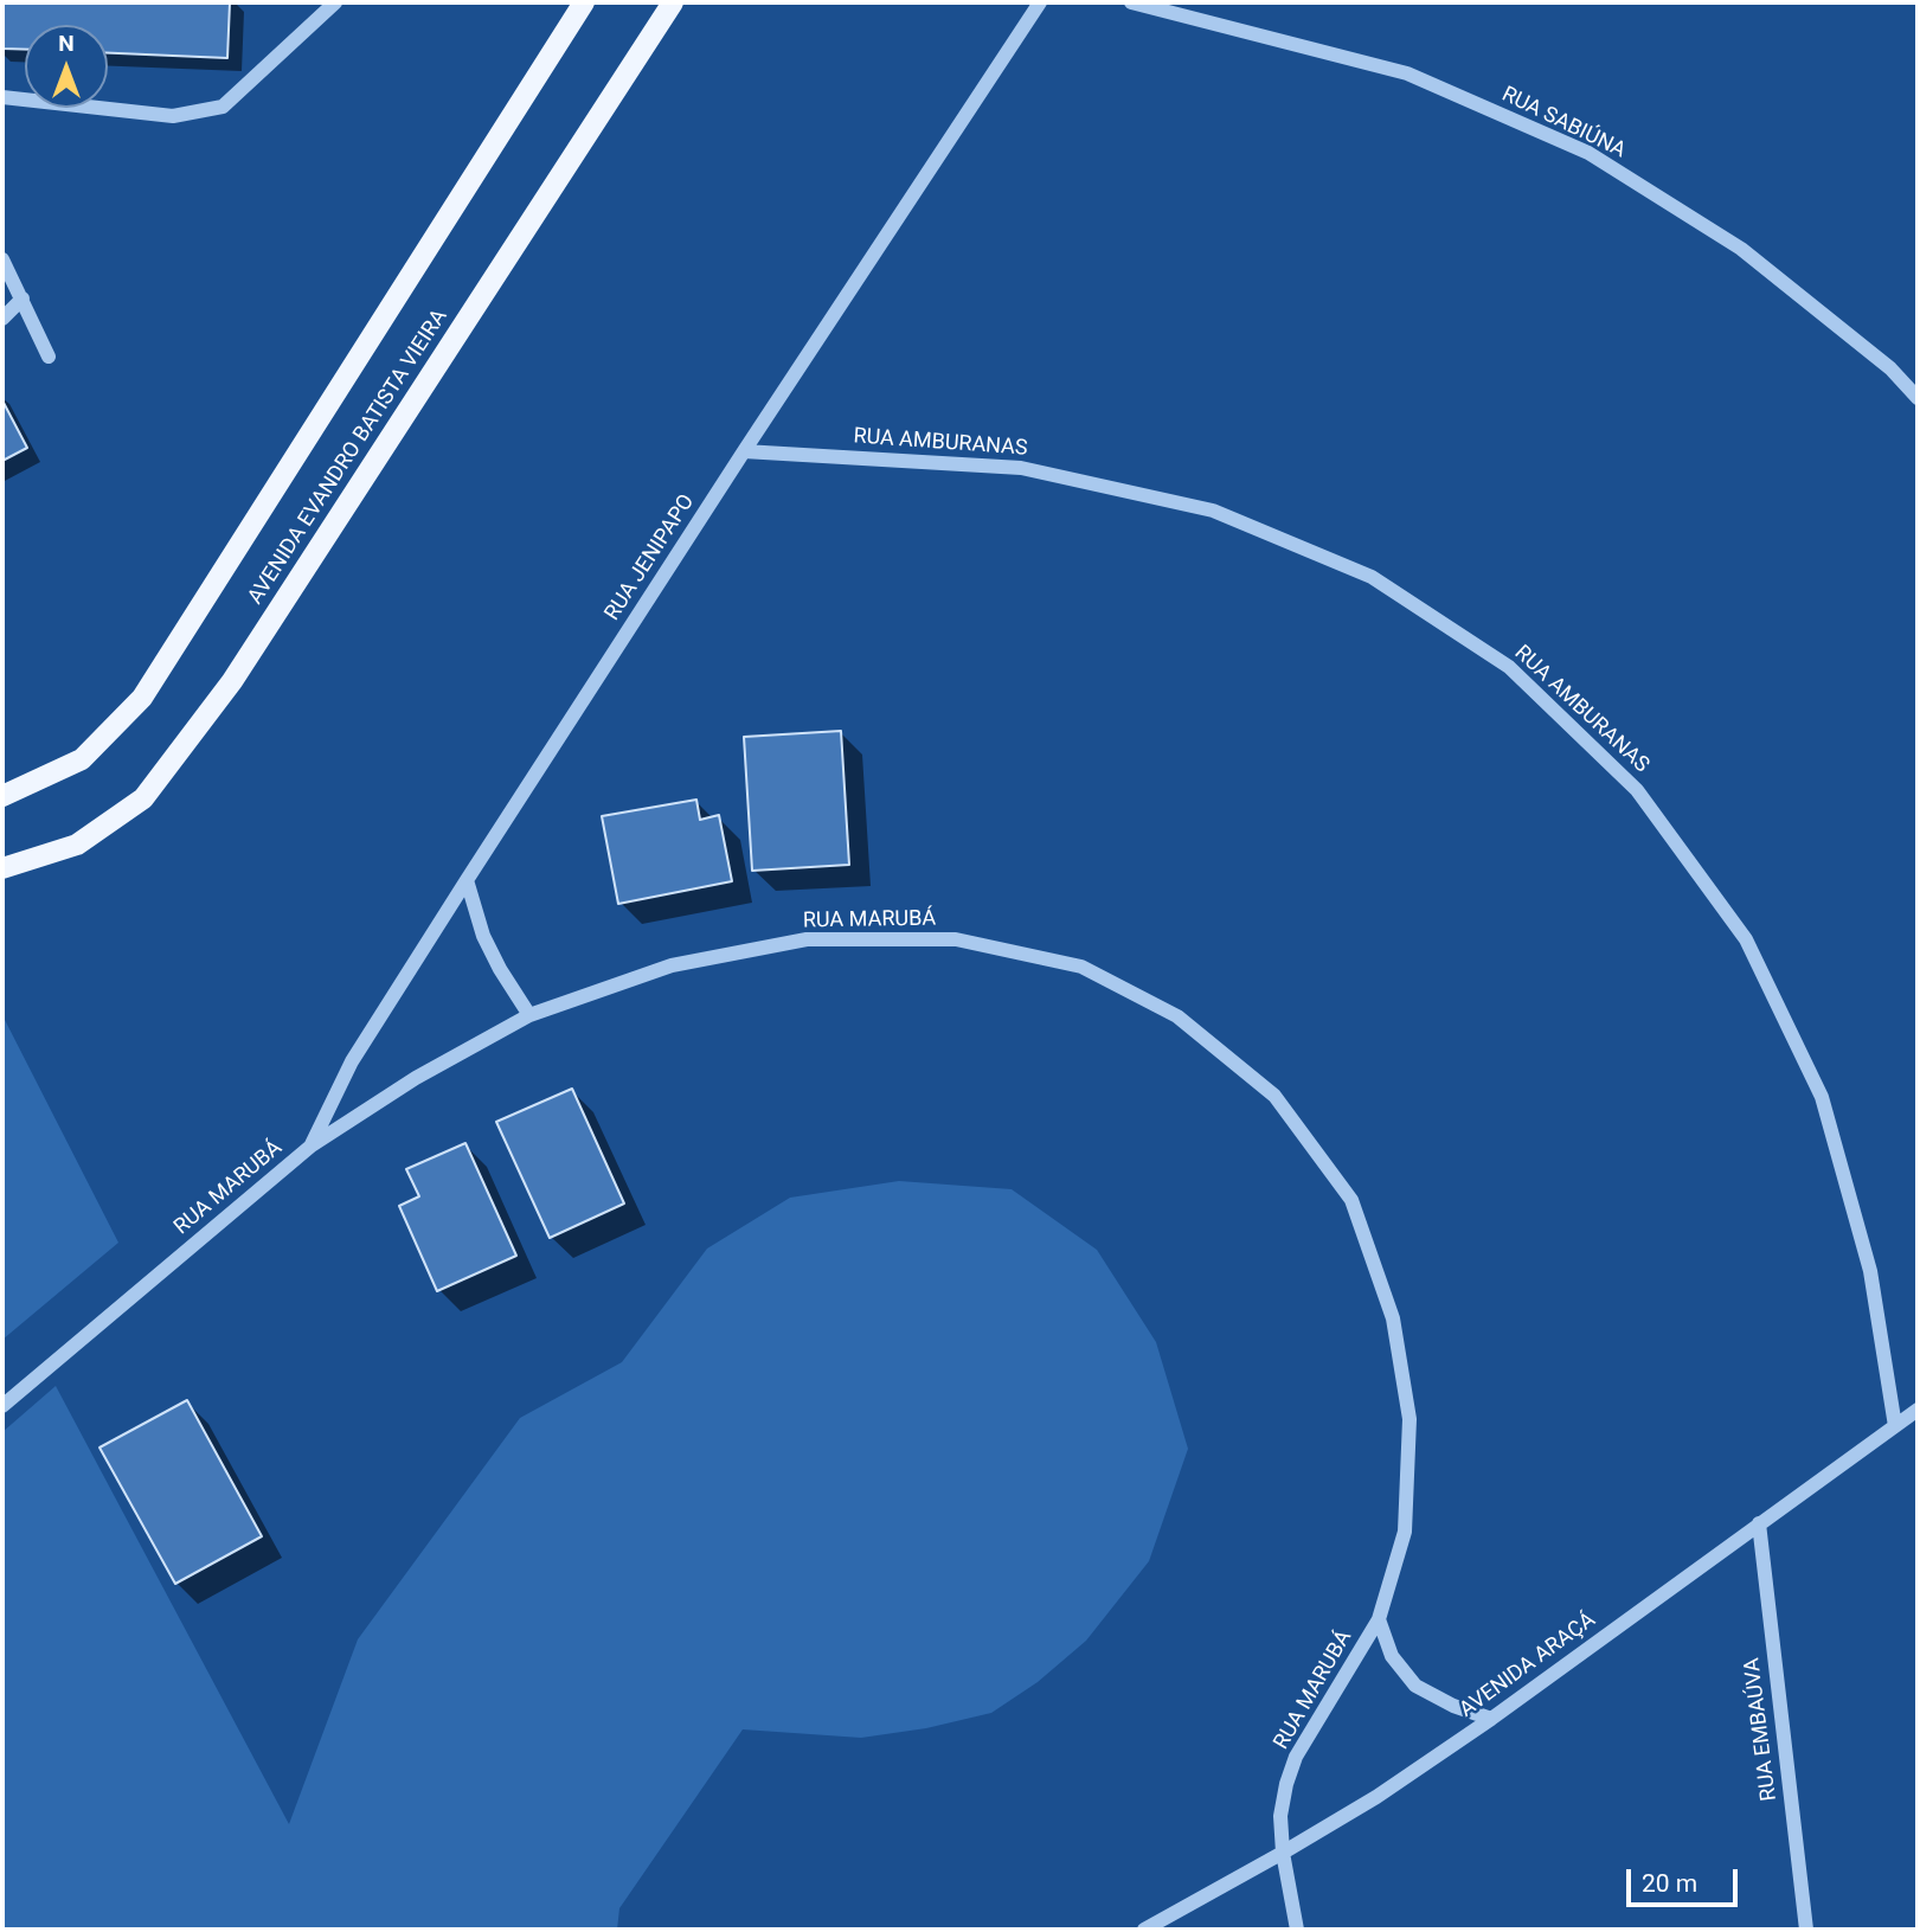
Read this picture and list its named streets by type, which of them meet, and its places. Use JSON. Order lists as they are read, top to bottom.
{
  "streets": {
    "main road": ["AVENIDA EVANDRO BATISTA VIEIRA"],
    "street": [
      "RUA SABIÚNA",
      "RUA AMBURANAS",
      "RUA JENIPAPO",
      "RUA MARUBÁ",
      "AVENIDA ARAÇÁ",
      "RUA EMBAÚVA"
    ]
  },
  "crossings": [
    ["RUA AMBURANAS", "RUA JENIPAPO"],
    ["RUA AMBURANAS", "AVENIDA ARAÇÁ"],
    ["RUA JENIPAPO", "RUA MARUBÁ"],
    ["RUA MARUBÁ", "AVENIDA ARAÇÁ"],
    ["AVENIDA ARAÇÁ", "RUA EMBAÚVA"]
  ],
  "scale_bar": "20 m",
  "north": "top"
}
